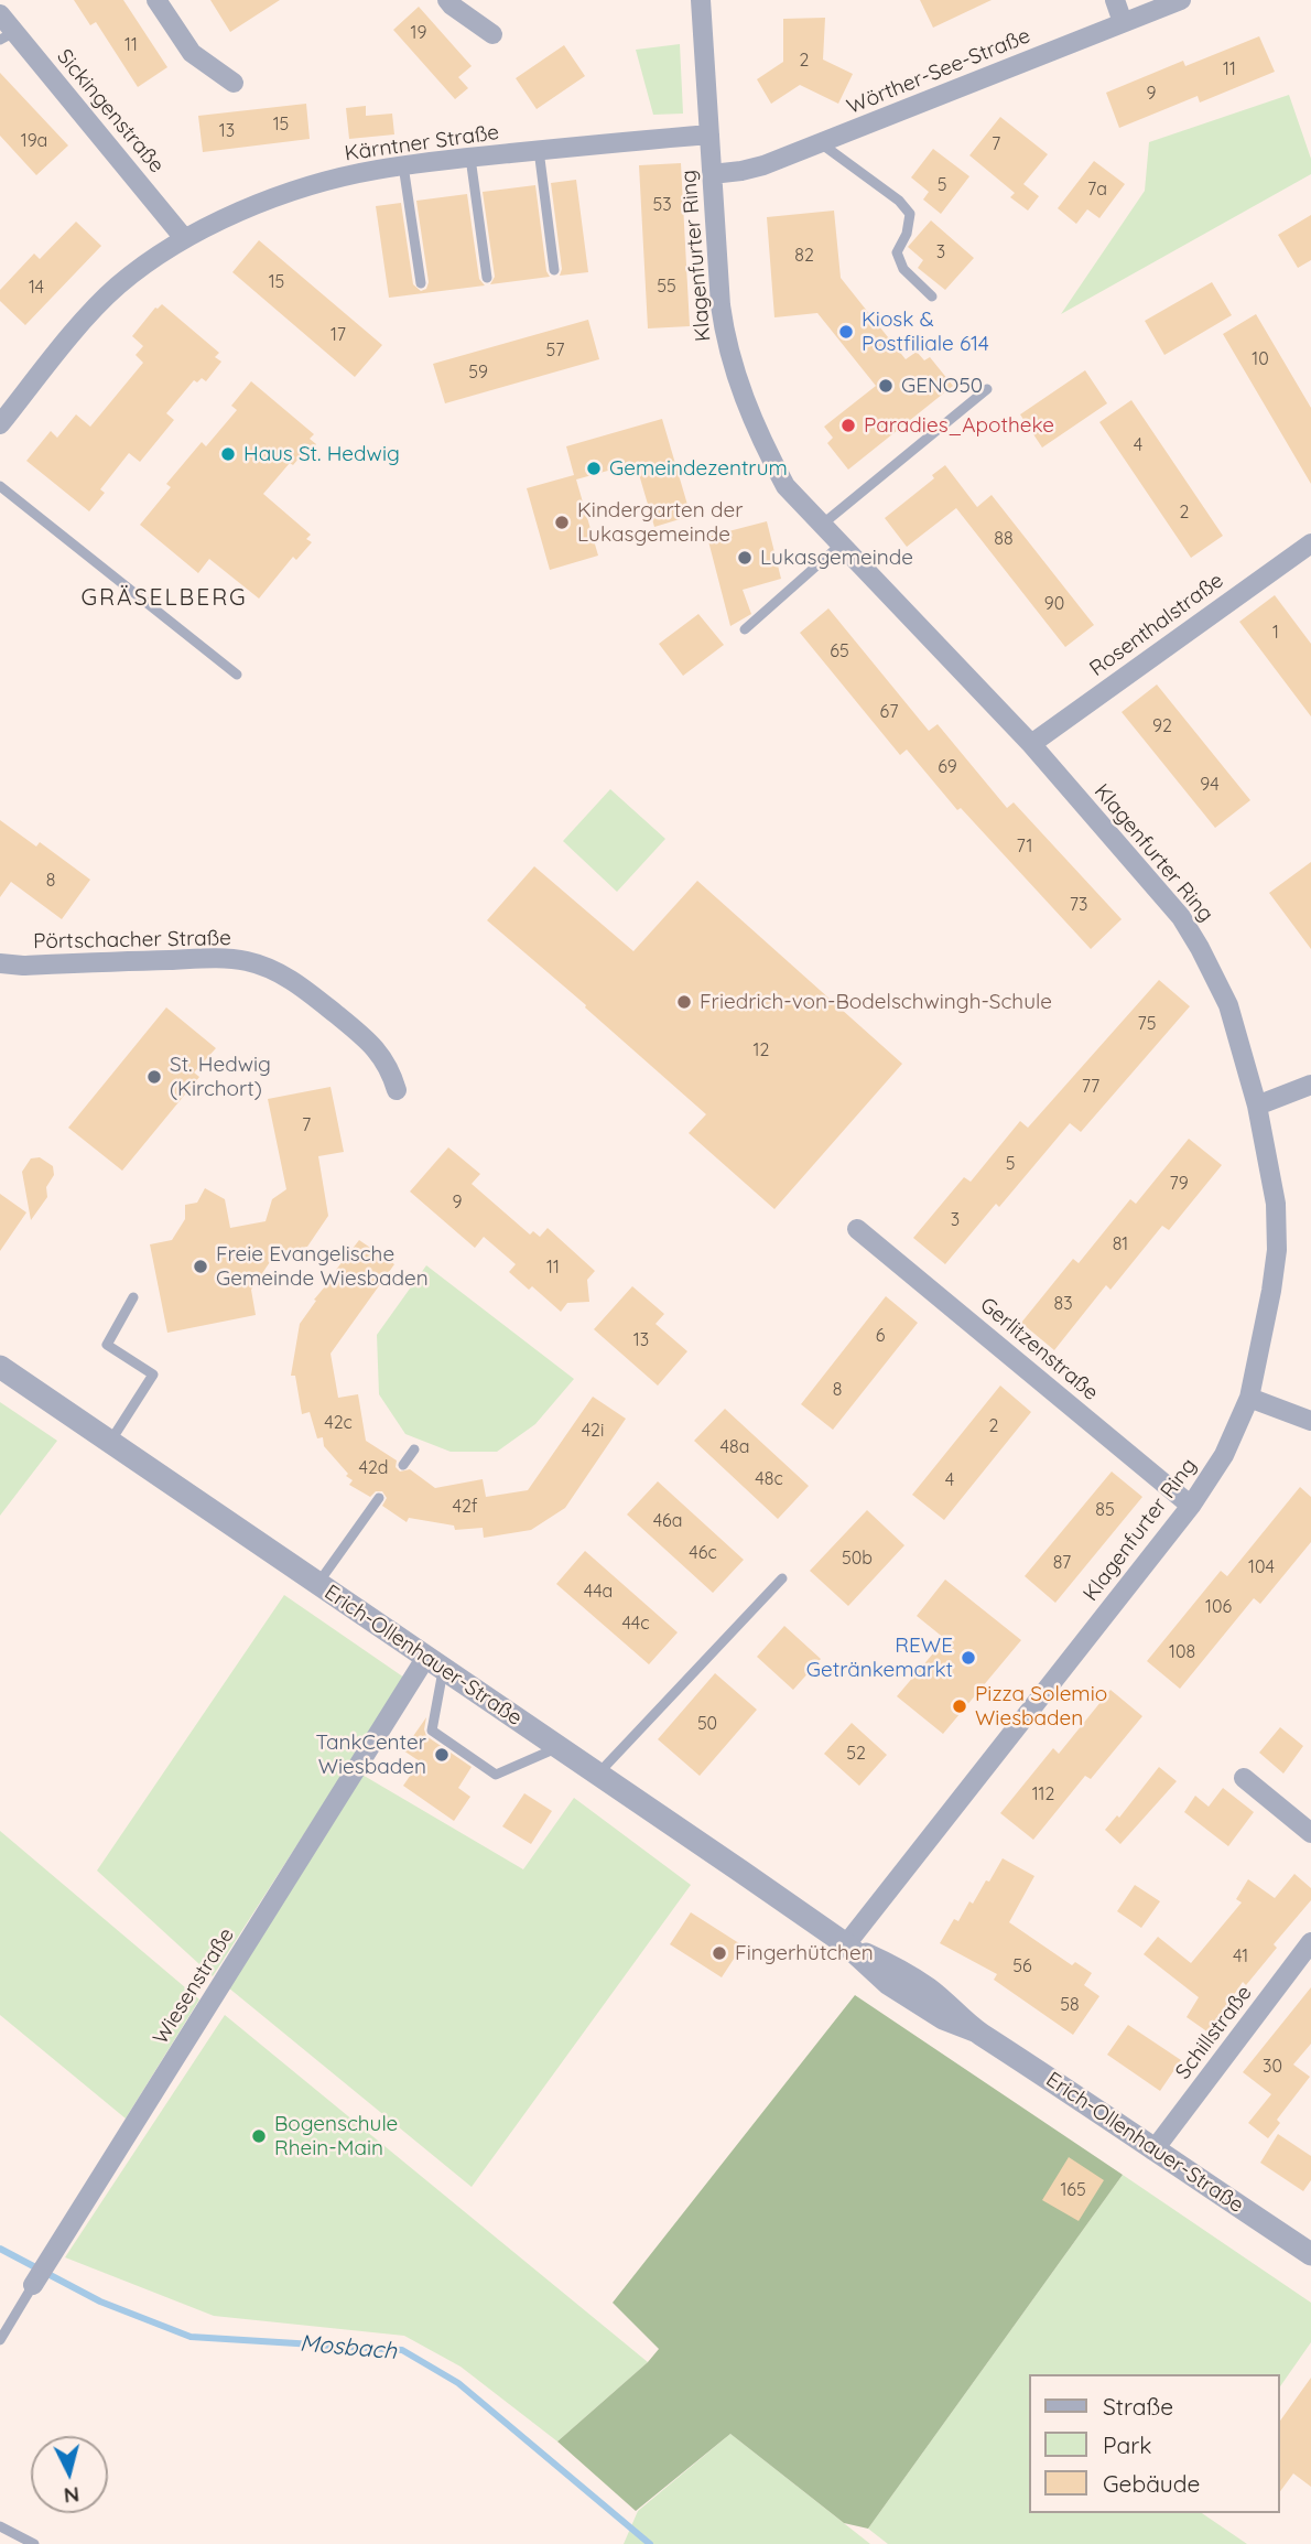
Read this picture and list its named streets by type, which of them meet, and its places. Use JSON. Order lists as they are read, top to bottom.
{
  "streets": {
    "street": [
      "Wörther-See-Straße",
      "Sickingenstraße",
      "Kärntner Straße",
      "Klagenfurter Ring",
      "Rosenthalstraße",
      "Pörtschacher Straße",
      "Gerlitzenstraße",
      "Erich-Ollenhauer-Straße",
      "Wiesenstraße",
      "Schillstraße"
    ]
  },
  "crossings": [
    ["Wörther-See-Straße", "Klagenfurter Ring"],
    ["Sickingenstraße", "Kärntner Straße"],
    ["Kärntner Straße", "Klagenfurter Ring"],
    ["Klagenfurter Ring", "Rosenthalstraße"],
    ["Klagenfurter Ring", "Gerlitzenstraße"],
    ["Klagenfurter Ring", "Erich-Ollenhauer-Straße"],
    ["Erich-Ollenhauer-Straße", "Wiesenstraße"],
    ["Erich-Ollenhauer-Straße", "Schillstraße"]
  ],
  "districts": ["GRÄSELBERG"],
  "water": ["Mosbach"],
  "places": [
    "Kiosk & Postfiliale 614",
    "GENO50",
    "Paradies_Apotheke",
    "Haus St. Hedwig",
    "Gemeindezentrum",
    "Kindergarten der Lukasgemeinde",
    "Lukasgemeinde",
    "Friedrich-von-Bodelschwingh-Schule",
    "St. Hedwig (Kirchort)",
    "Freie Evangelische Gemeinde Wiesbaden",
    "REWE Getränkemarkt",
    "Pizza Solemio Wiesbaden",
    "TankCenter Wiesbaden",
    "Fingerhütchen",
    "Bogenschule Rhein-Main"
  ],
  "house_numbers": [
    "19",
    "11",
    "2",
    "11",
    "9",
    "15",
    "13",
    "19a",
    "7",
    "5",
    "7a",
    "53",
    "3",
    "82",
    "15",
    "55",
    "14",
    "17",
    "57",
    "10",
    "59",
    "4",
    "2",
    "88",
    "90",
    "1",
    "65",
    "67",
    "92",
    "69",
    "94",
    "71",
    "8",
    "73",
    "75",
    "12",
    "77",
    "7",
    "5",
    "79",
    "9",
    "3",
    "81",
    "11",
    "83",
    "6",
    "13",
    "8",
    "42c",
    "2",
    "42i",
    "48a",
    "42d",
    "48c",
    "4",
    "42f",
    "85",
    "46a",
    "46c",
    "50b",
    "87",
    "104",
    "44a",
    "106",
    "44c",
    "108",
    "50",
    "52",
    "112",
    "41",
    "56",
    "58",
    "30",
    "165"
  ],
  "legend": ["Straße", "Park", "Gebäude"],
  "north": "bottom"
}
